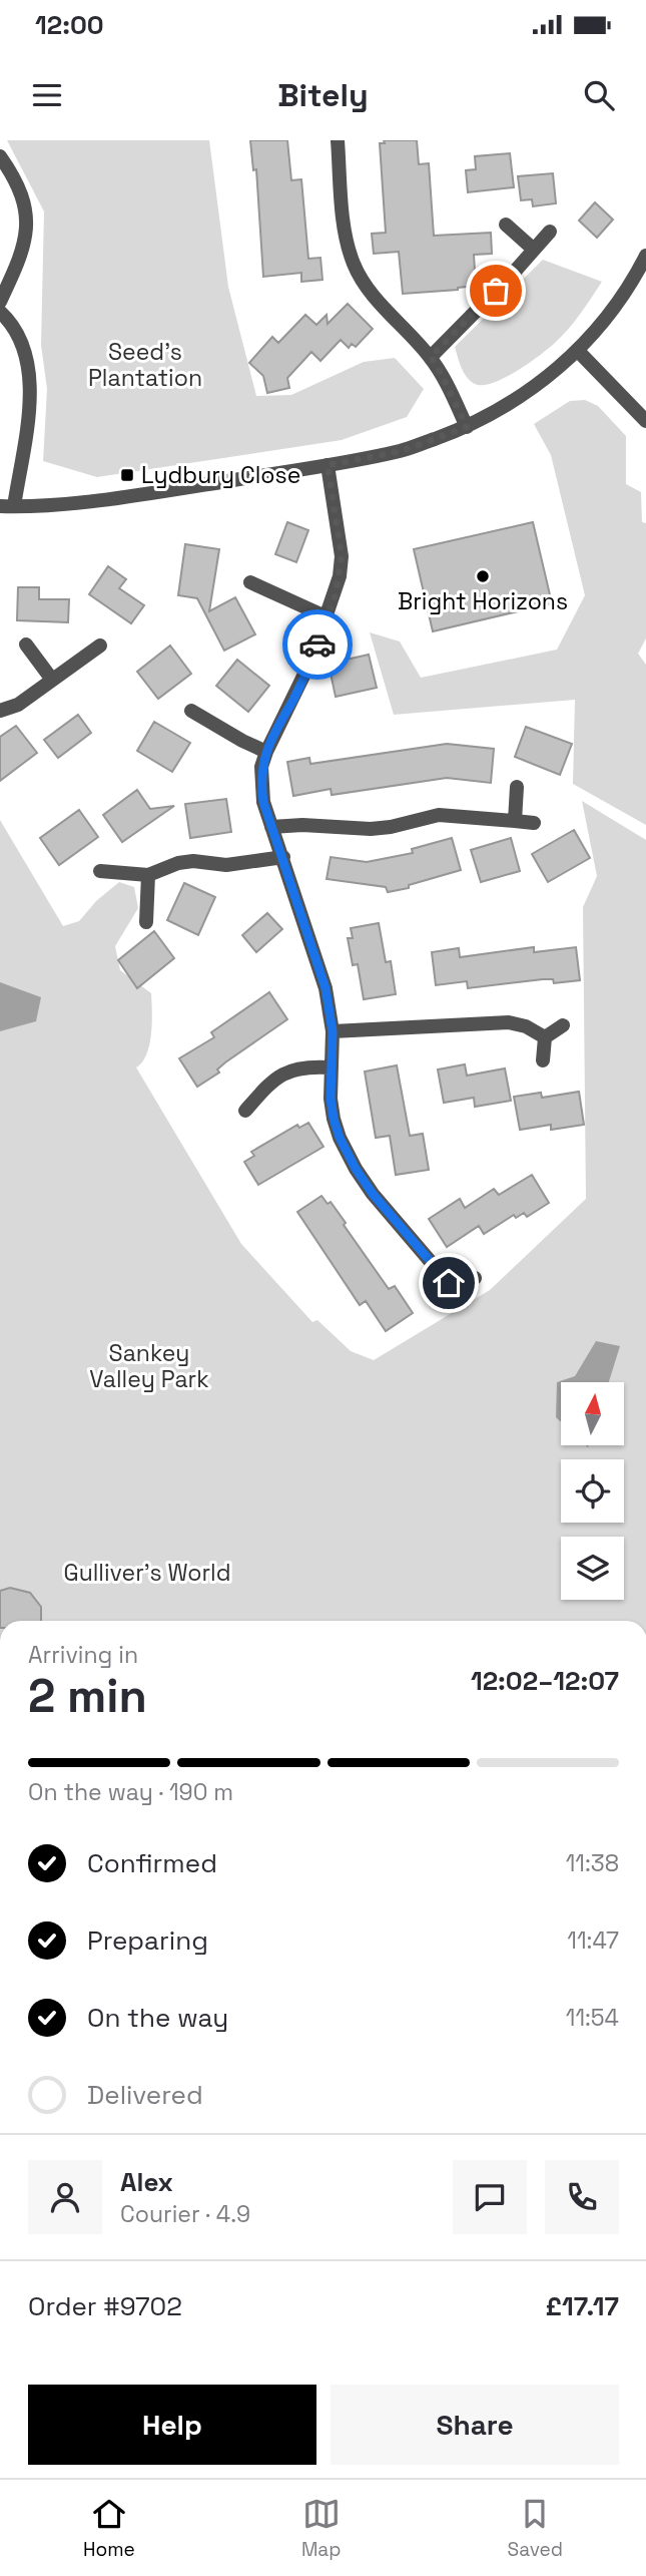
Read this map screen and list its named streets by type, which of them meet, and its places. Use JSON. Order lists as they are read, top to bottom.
{
  "parks": ["Seed's Plantation", "Sankey Valley Park", "Gulliver's World"],
  "places": {
    "transit": ["Lydbury Close"],
    "other": ["Bright Horizons"]
  },
  "north": "top",
  "page": {
    "status": "12:00",
    "header": "Bitely",
    "heading": ["2 min", "Arriving in", "12:02–12:07"],
    "panel": [
      "Alex",
      "Courier · 4.9",
      "Order #9702",
      "£17.17"
    ],
    "bar": "On the way · 190 m",
    "list": [
      ["Confirmed", "11:38"],
      ["Preparing", "11:47"],
      ["On the way", "11:54"],
      "Delivered"
    ],
    "buttons": ["Help", "Share"],
    "tabs": ["Home", "Map", "Saved"]
  }
}
